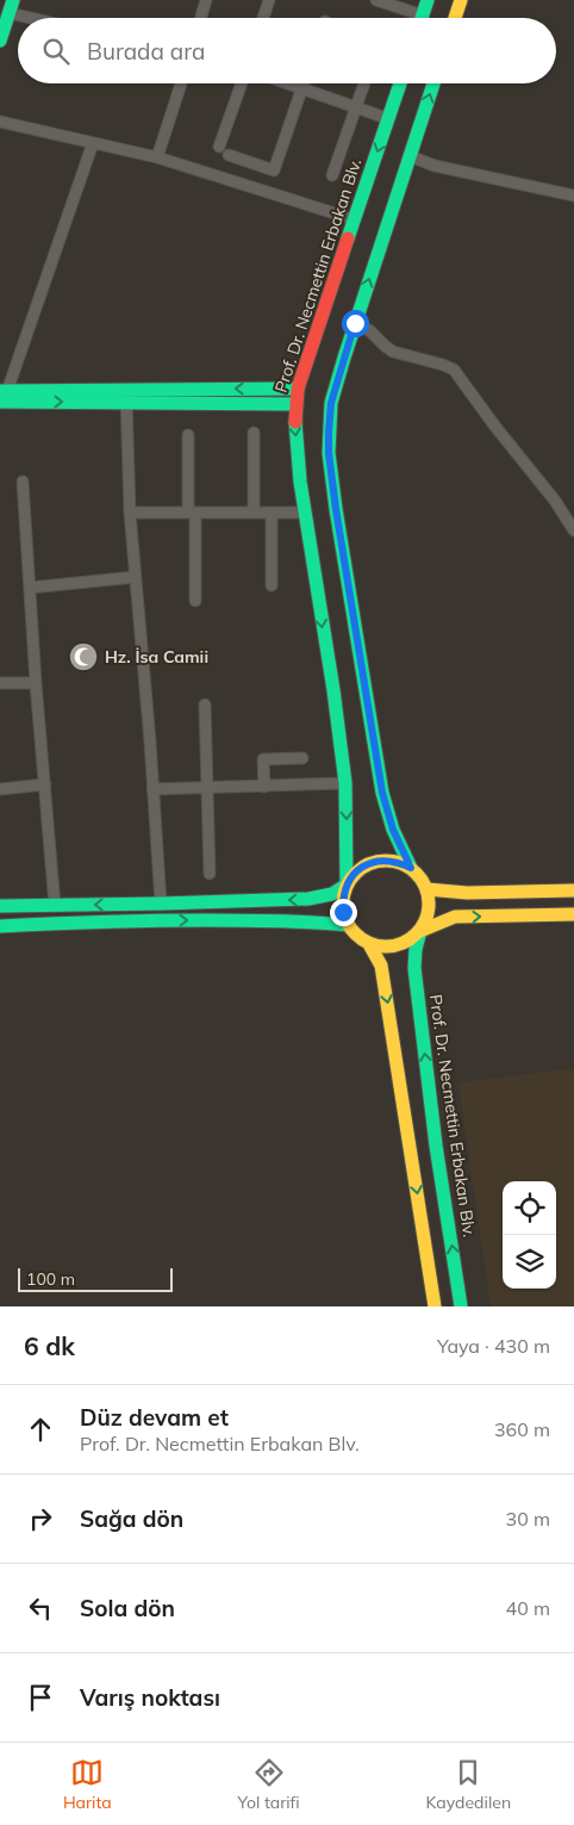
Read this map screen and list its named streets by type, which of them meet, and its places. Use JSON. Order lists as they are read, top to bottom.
{
  "streets": {
    "main road": ["Prof. Dr. Necmettin Erbakan Blv."]
  },
  "places": {
    "mosque": ["Hz. İsa Camii"]
  },
  "scale_bar": "100 m",
  "page": {
    "search": "Burada ara",
    "scale": "100 m",
    "heading": ["6 dk", "Yaya · 430 m"],
    "list": [
      ["Düz devam et", "Prof. Dr. Necmettin Erbakan Blv.", "360 m"],
      ["Sağa dön", "30 m"],
      ["Sola dön", "40 m"],
      "Varış noktası"
    ],
    "nav": ["Harita", "Yol tarifi", "Kaydedilen"]
  }
}
